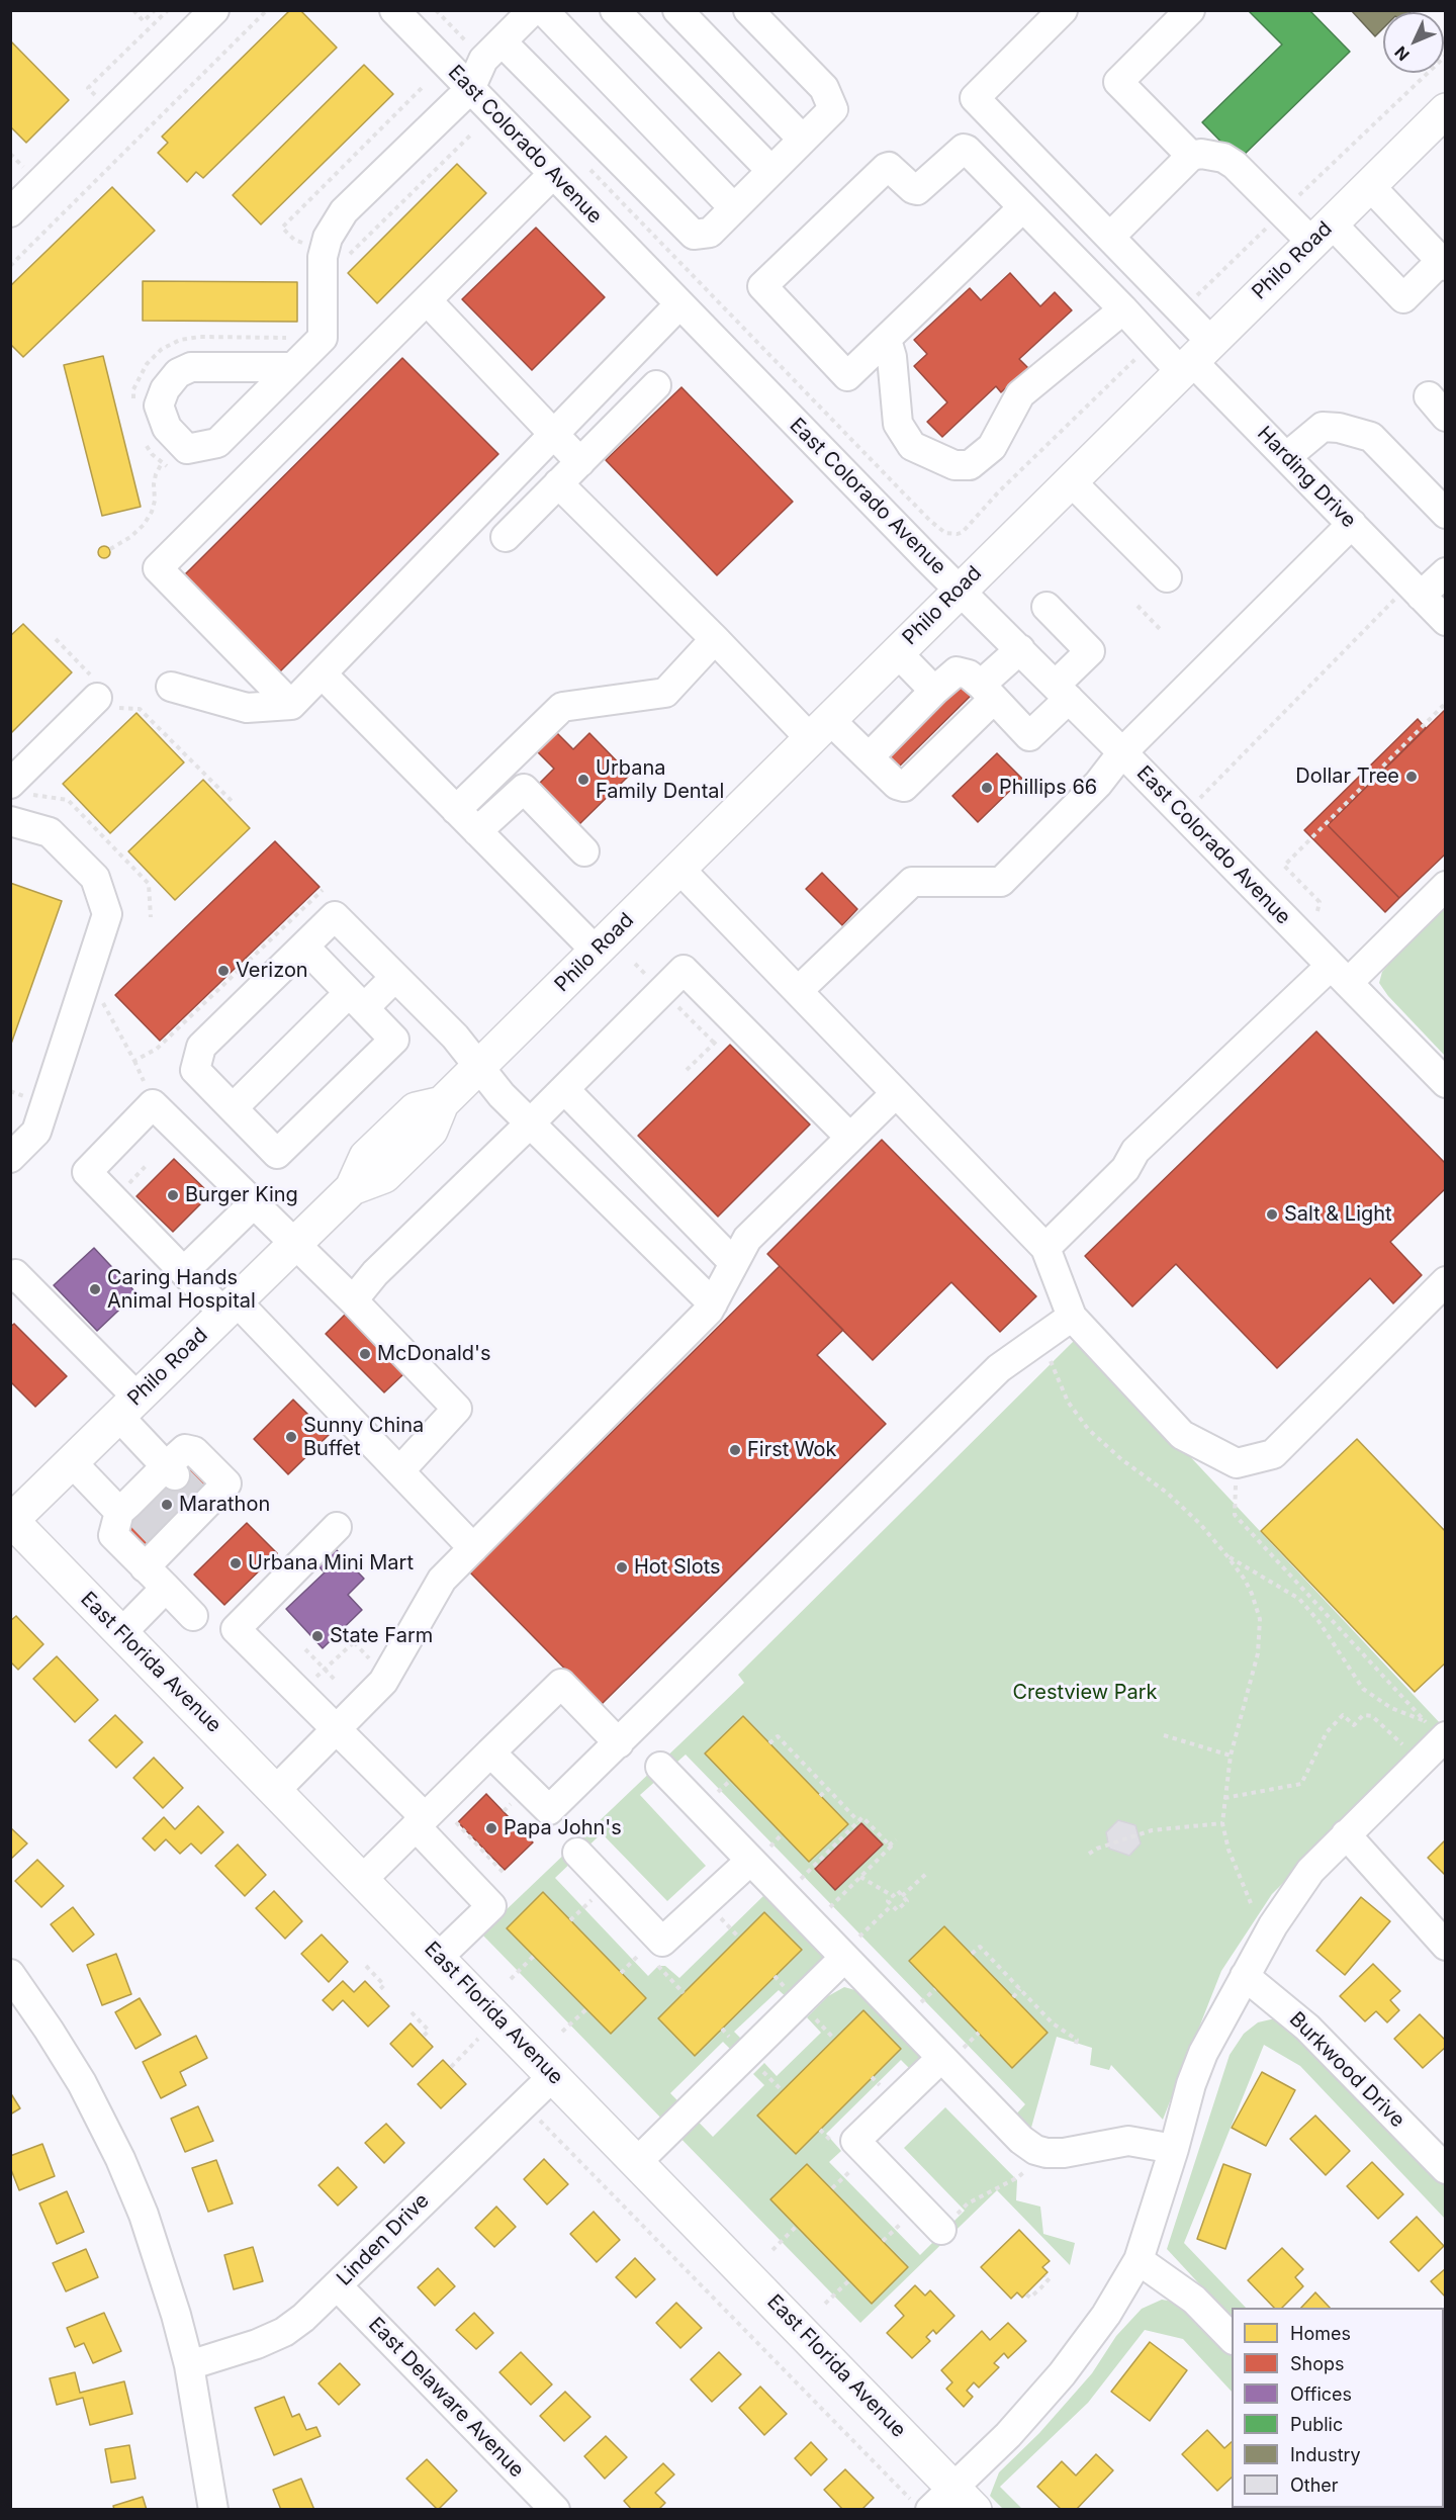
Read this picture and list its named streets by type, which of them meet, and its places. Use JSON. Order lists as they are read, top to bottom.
{
  "streets": {
    "main road": ["Philo Road", "East Florida Avenue"],
    "street": [
      "East Colorado Avenue",
      "Harding Drive",
      "Burkwood Drive",
      "Linden Drive",
      "East Delaware Avenue"
    ]
  },
  "crossings": [
    ["East Colorado Avenue", "Philo Road"],
    ["Philo Road", "Harding Drive"],
    ["Philo Road", "East Florida Avenue"],
    ["East Florida Avenue", "Linden Drive"],
    ["Linden Drive", "East Delaware Avenue"]
  ],
  "parks": ["Crestview Park"],
  "places": [
    "Dollar Tree",
    "Urbana Family Dental",
    "Phillips 66",
    "Verizon",
    "Burger King",
    "Salt & Light",
    "Caring Hands Animal Hospital",
    "McDonald's",
    "Sunny China Buffet",
    "First Wok",
    "Marathon",
    "Urbana Mini Mart",
    "Hot Slots",
    "State Farm",
    "Papa John's"
  ],
  "legend": [
    "Homes",
    "Shops",
    "Offices",
    "Public",
    "Industry",
    "Other"
  ],
  "north": "bottom left"
}
